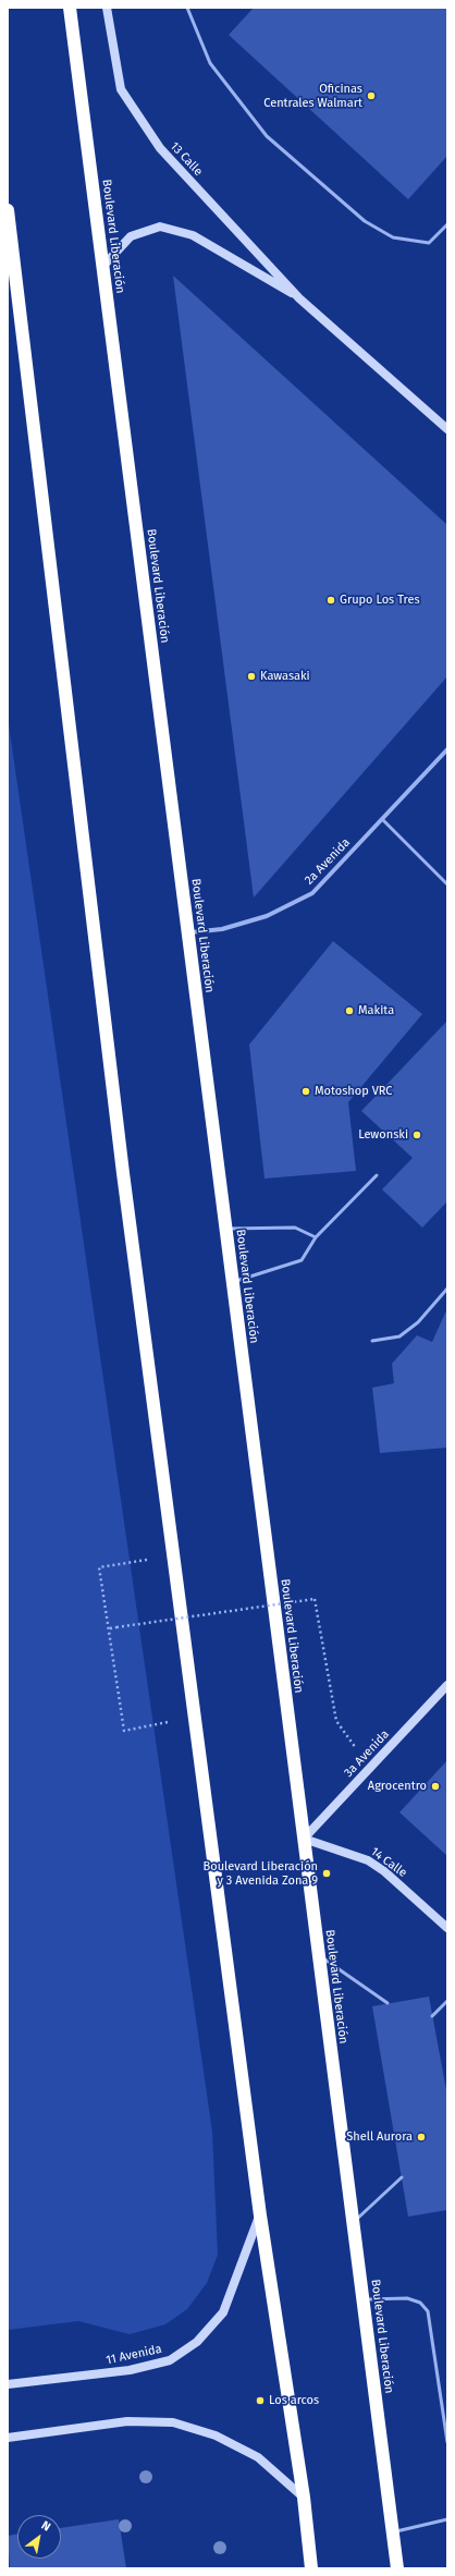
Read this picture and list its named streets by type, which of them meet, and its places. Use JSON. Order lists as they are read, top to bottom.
{
  "streets": {
    "highway": ["Boulevard Liberación"],
    "street": [
      "13 Calle",
      "2a Avenida",
      "3a Avenida",
      "14 Calle",
      "11 Avenida"
    ]
  },
  "crossings": [
    ["13 Calle", "Boulevard Liberación"],
    ["Boulevard Liberación", "2a Avenida"],
    ["Boulevard Liberación", "3a Avenida"],
    ["Boulevard Liberación", "14 Calle"],
    ["3a Avenida", "14 Calle"]
  ],
  "places": [
    "Oficinas Centrales Walmart",
    "Grupo Los Tres",
    "Kawasaki",
    "Makita",
    "Motoshop VRC",
    "Lewonski",
    "Agrocentro",
    "Boulevard Liberación y 3 Avenida Zona 9",
    "Shell Aurora",
    "Los arcos"
  ],
  "north": "top right"
}
